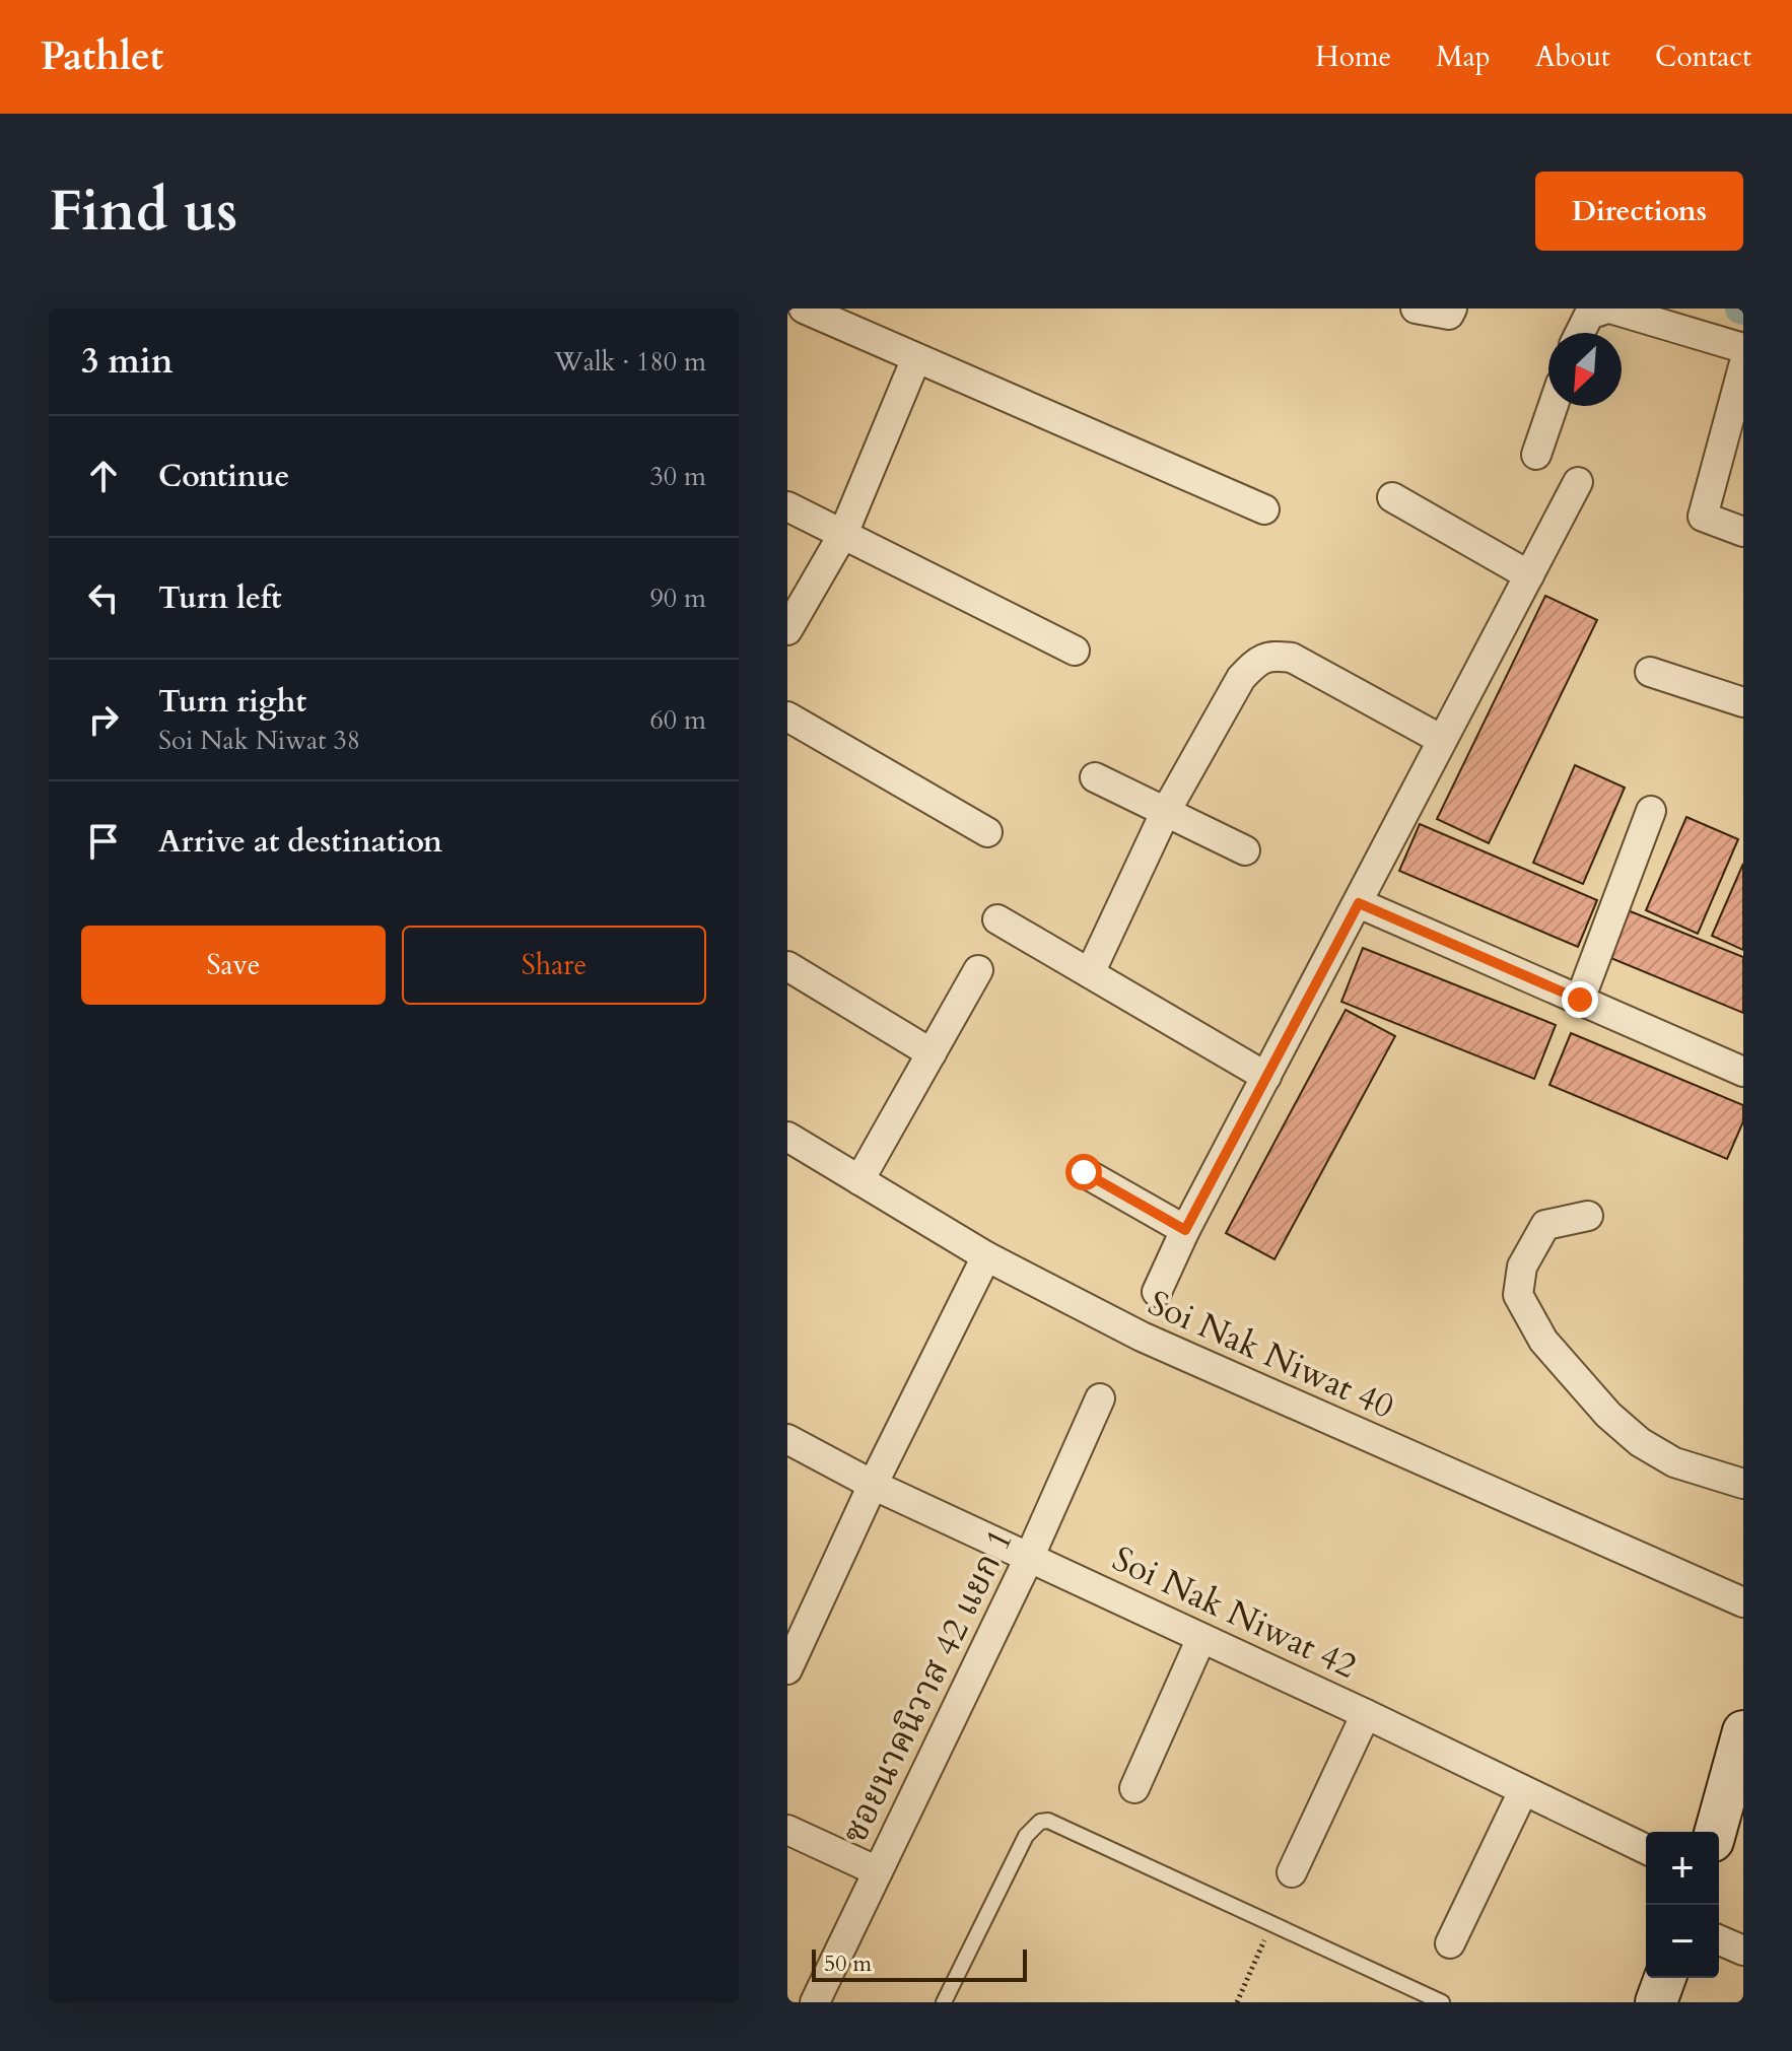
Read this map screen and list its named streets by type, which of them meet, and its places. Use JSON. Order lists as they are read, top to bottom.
{
  "streets": {
    "street": ["Soi Nak Niwat 40", "Soi Nak Niwat 42", "ซอยนาคนิวาส 42 แยก 1"]
  },
  "crossings": [
    ["Soi Nak Niwat 42", "ซอยนาคนิวาส 42 แยก 1"]
  ],
  "scale_bar": "50 m",
  "north": "bottom left",
  "page": {
    "header": "Pathlet",
    "nav": [
      "Home",
      "Map",
      "About",
      "Contact"
    ],
    "buttons": [
      "Directions",
      ["Save", "Share"]
    ],
    "title": "Find us",
    "heading": ["3 min", "Walk · 180 m"],
    "list": [
      ["Continue", "30 m"],
      ["Turn left", "90 m"],
      ["Turn right", "Soi Nak Niwat 38", "60 m"],
      "Arrive at destination"
    ],
    "map_buttons": ["+", "−"],
    "scale": "50 m"
  }
}
